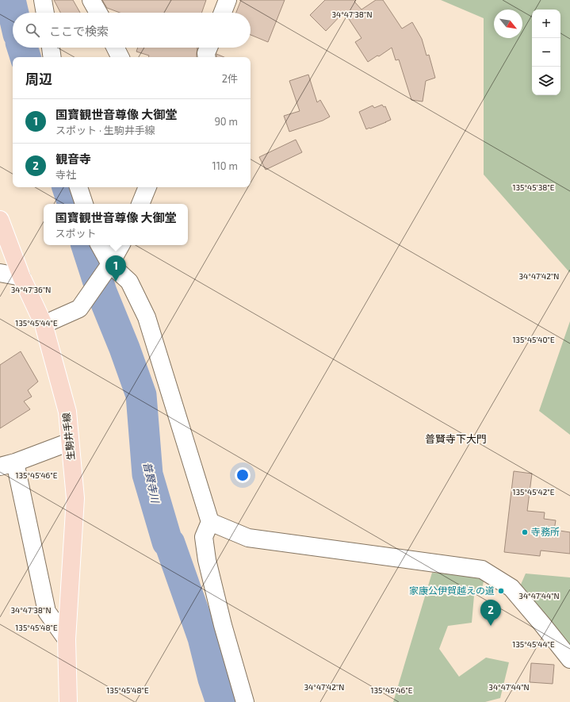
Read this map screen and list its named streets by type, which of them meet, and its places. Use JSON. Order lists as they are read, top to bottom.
{
  "streets": {
    "main road": ["生駒井手線"]
  },
  "districts": ["普賢寺下大門"],
  "water": ["普賢寺川"],
  "places": ["寺務所", "家康公伊賀越えの道"],
  "north": "bottom right",
  "page": {
    "map_buttons": ["+", "−"],
    "search": "ここで検索",
    "heading": ["周辺", "2件"],
    "list": [
      {
        "mark": "1",
        "name": "国寶観世音尊像 大御堂",
        "note": "スポット · 生駒井手線",
        "value": "90 m"
      },
      {
        "mark": "2",
        "name": "観音寺",
        "note": "寺社",
        "value": "110 m"
      }
    ],
    "popup": ["国寶観世音尊像 大御堂", "スポット"],
    "pins": ["1", "2"]
  },
  "coordinates": [
    "34°47'38\"N",
    "135°45'38\"E",
    "34°47'42\"N",
    "34°47'36\"N",
    "135°45'44\"E",
    "135°45'40\"E",
    "135°45'46\"E",
    "135°45'42\"E",
    "34°47'44\"N",
    "135°45'48\"E"
  ]
}
